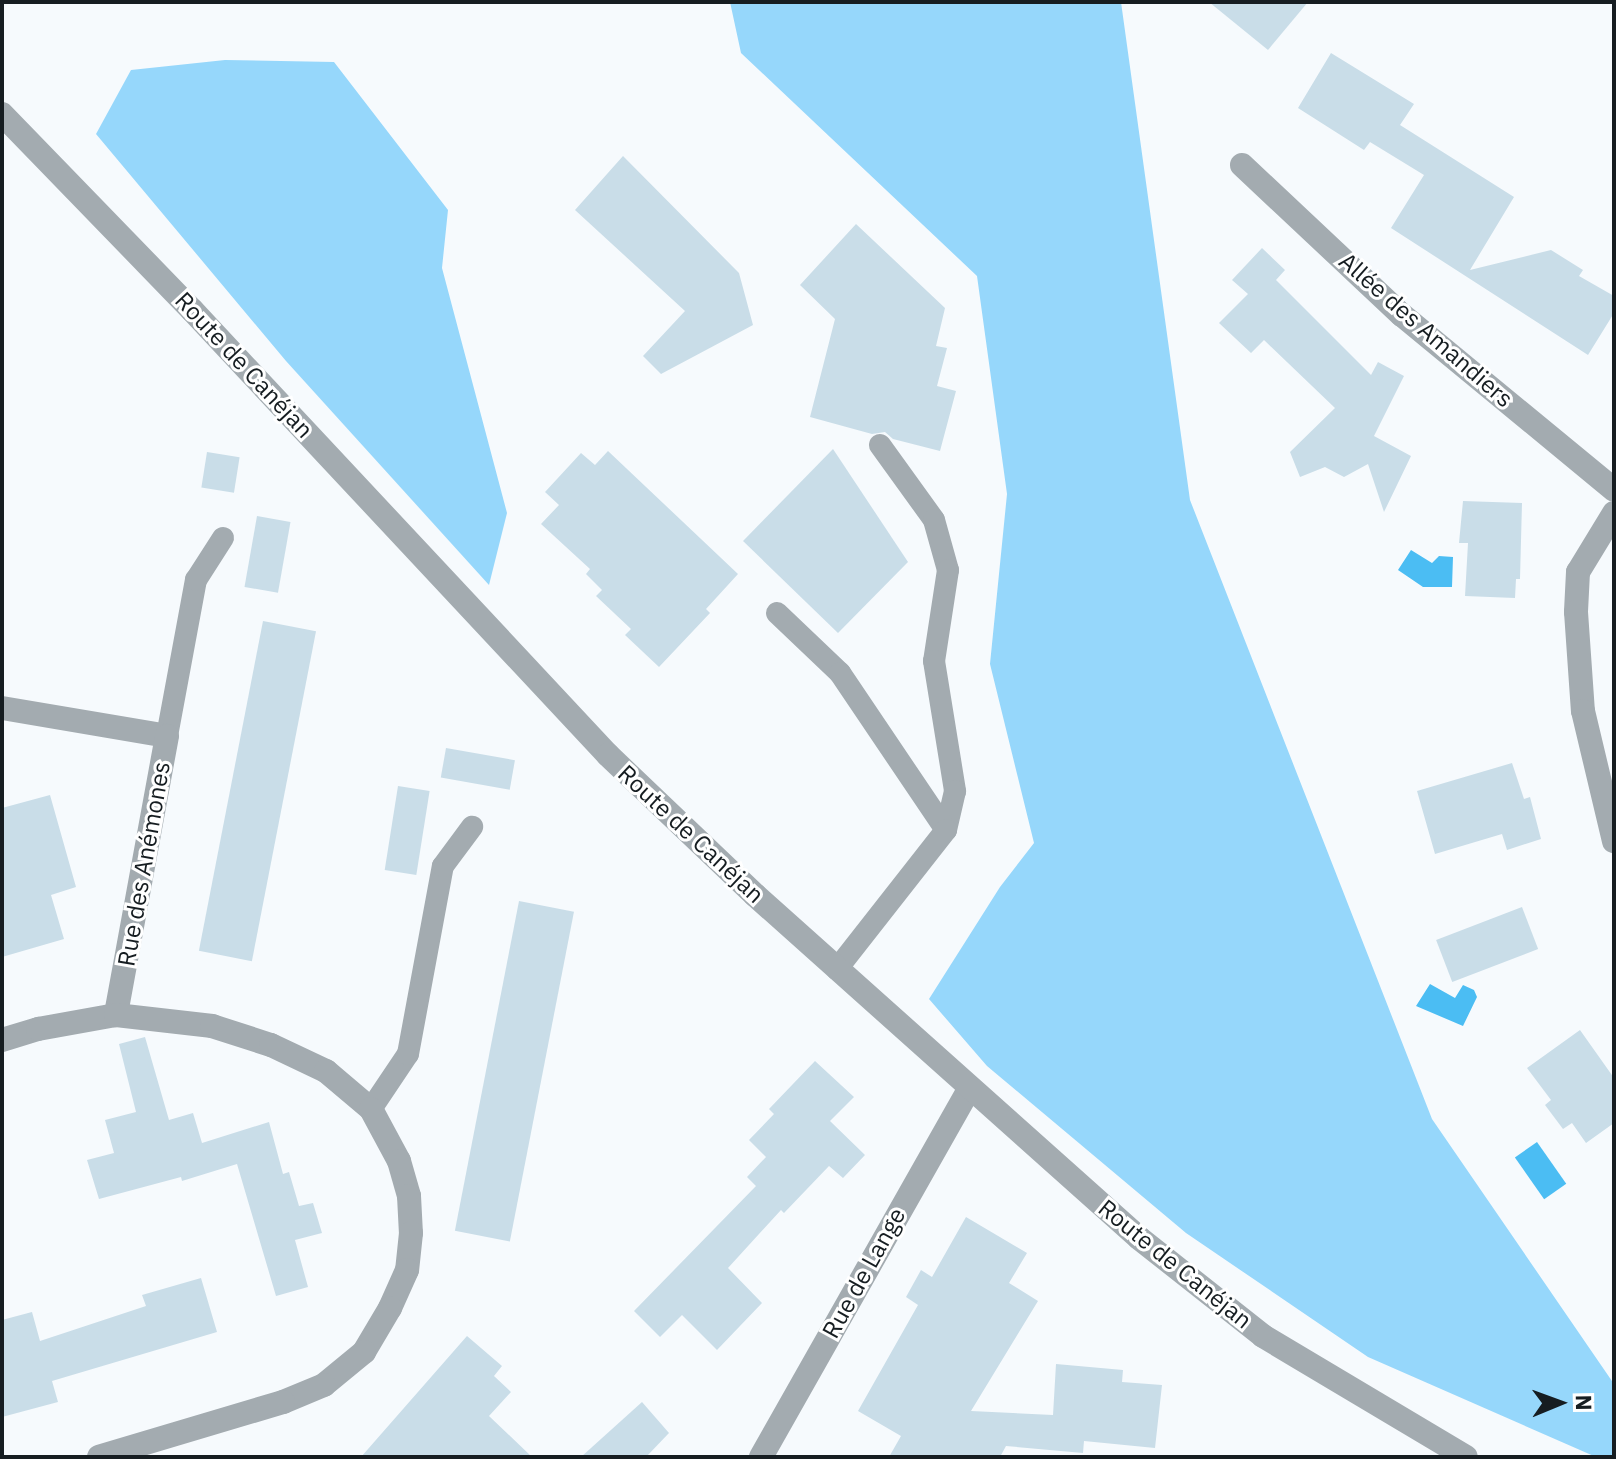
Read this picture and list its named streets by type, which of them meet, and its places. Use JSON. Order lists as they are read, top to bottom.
{
  "streets": {
    "street": [
      "Allée des Amandiers",
      "Route de Canéjan",
      "Rue des Anémones",
      "Rue de Lange"
    ]
  },
  "crossings": [
    ["Route de Canéjan", "Rue de Lange"]
  ],
  "north": "right"
}
